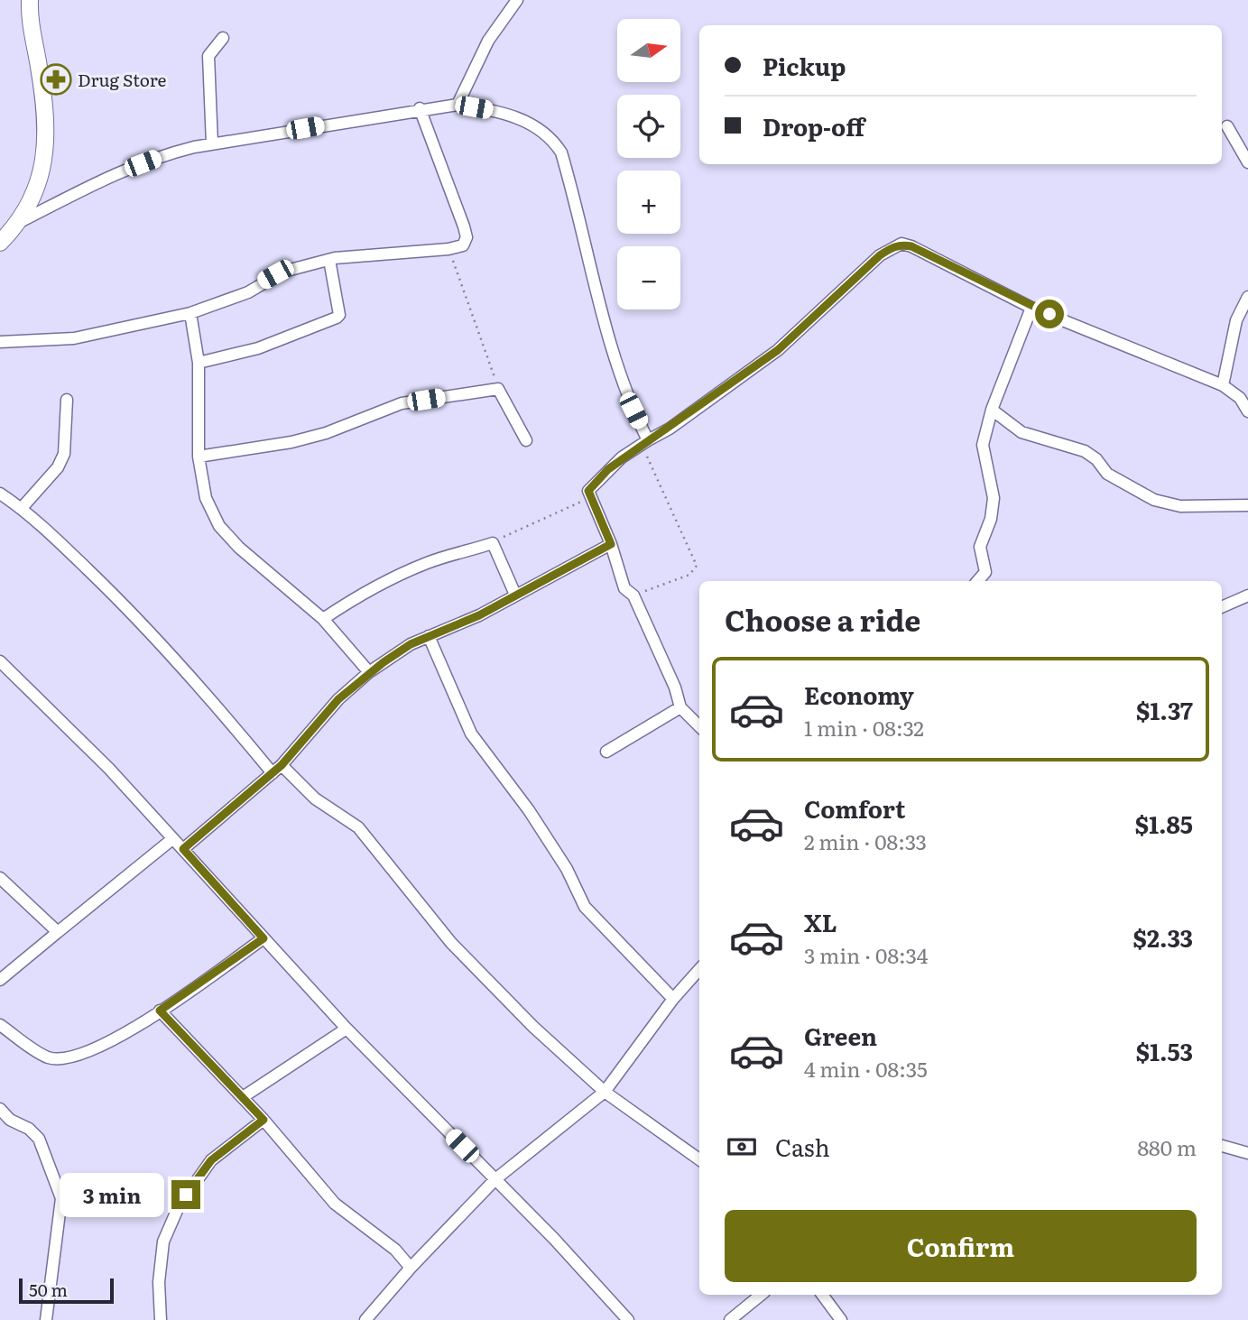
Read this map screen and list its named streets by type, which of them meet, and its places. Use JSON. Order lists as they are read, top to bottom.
{
  "places": {
    "pharmacy": ["Drug Store"]
  },
  "scale_bar": "50 m",
  "north": "right",
  "page": {
    "map_buttons": ["+", "−"],
    "banner": ["Pickup", "Drop-off"],
    "heading": "Choose a ride",
    "list": [
      {
        "name": "Economy",
        "note": "1 min · 08:32",
        "value": "$1.37"
      },
      {
        "name": "Comfort",
        "note": "2 min · 08:33",
        "value": "$1.85"
      },
      {
        "name": "XL",
        "note": "3 min · 08:34",
        "value": "$2.33"
      },
      {
        "name": "Green",
        "note": "4 min · 08:35",
        "value": "$1.53"
      }
    ],
    "pay": ["Cash", "880 m"],
    "bubble": "3 min",
    "buttons": "Confirm",
    "scale": "50 m"
  }
}
